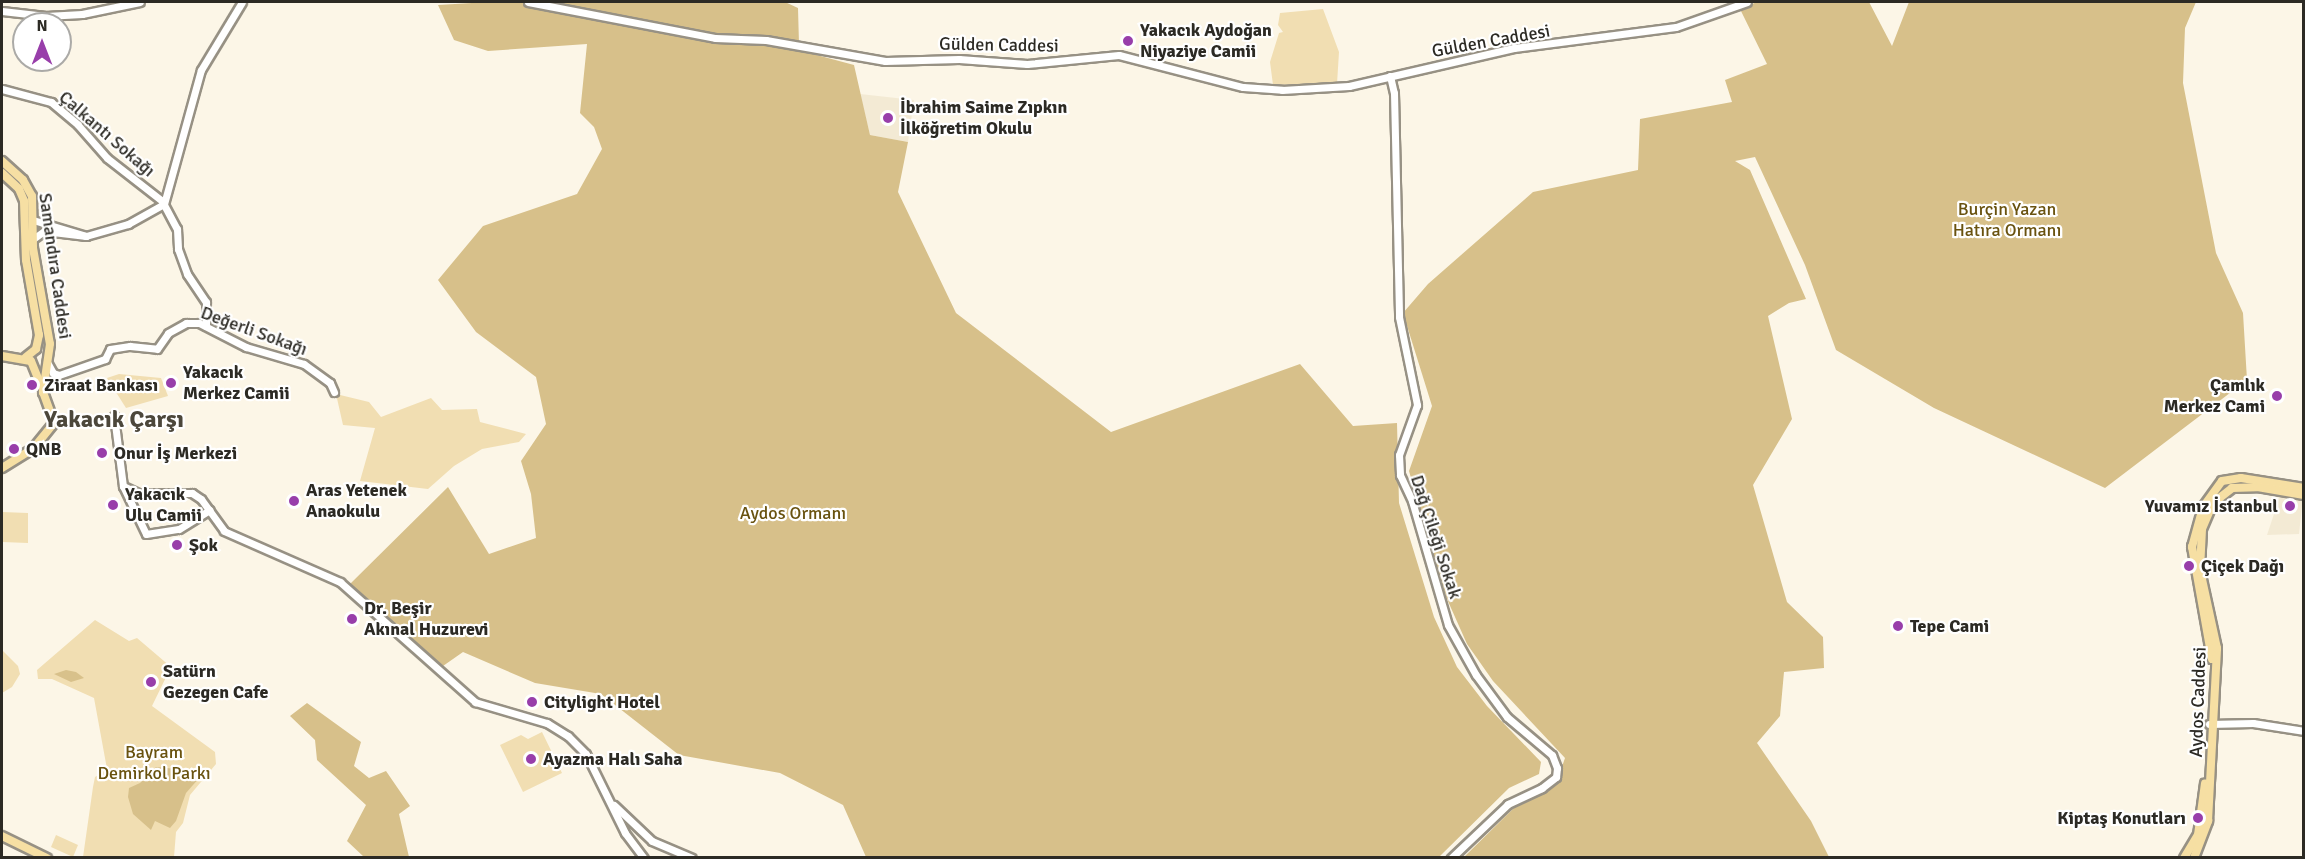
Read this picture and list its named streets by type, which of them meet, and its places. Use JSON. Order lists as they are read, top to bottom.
{
  "streets": {
    "main road": ["Samandıra Caddesi", "Aydos Caddesi"],
    "street": [
      "Gülden Caddesi",
      "Çalkantı Sokağı",
      "Değerli Sokağı",
      "Dağ Çileği Sokak"
    ]
  },
  "crossings": [
    ["Gülden Caddesi", "Dağ Çileği Sokak"],
    ["Çalkantı Sokağı", "Değerli Sokağı"],
    ["Samandıra Caddesi", "Değerli Sokağı"]
  ],
  "districts": ["Yakacık Çarşı"],
  "parks": ["Burçin Yazan Hatıra Ormanı", "Aydos Ormanı", "Bayram Demirkol Parkı"],
  "places": [
    "Yakacık Aydoğan Niyaziye Camii",
    "İbrahim Saime Zıpkın İlköğretim Okulu",
    "Yakacık Merkez Camii",
    "Ziraat Bankası",
    "Çamlık Merkez Cami",
    "QNB",
    "Onur İş Merkezi",
    "Aras Yetenek Anaokulu",
    "Yakacık Ulu Camii",
    "Yuvamız İstanbul",
    "Şok",
    "Çiçek Dağı",
    "Dr. Beşir Akınal Huzurevi",
    "Tepe Cami",
    "Satürn Gezegen Cafe",
    "Citylight Hotel",
    "Ayazma Halı Saha",
    "Kiptaş Konutları"
  ],
  "north": "top"
}
